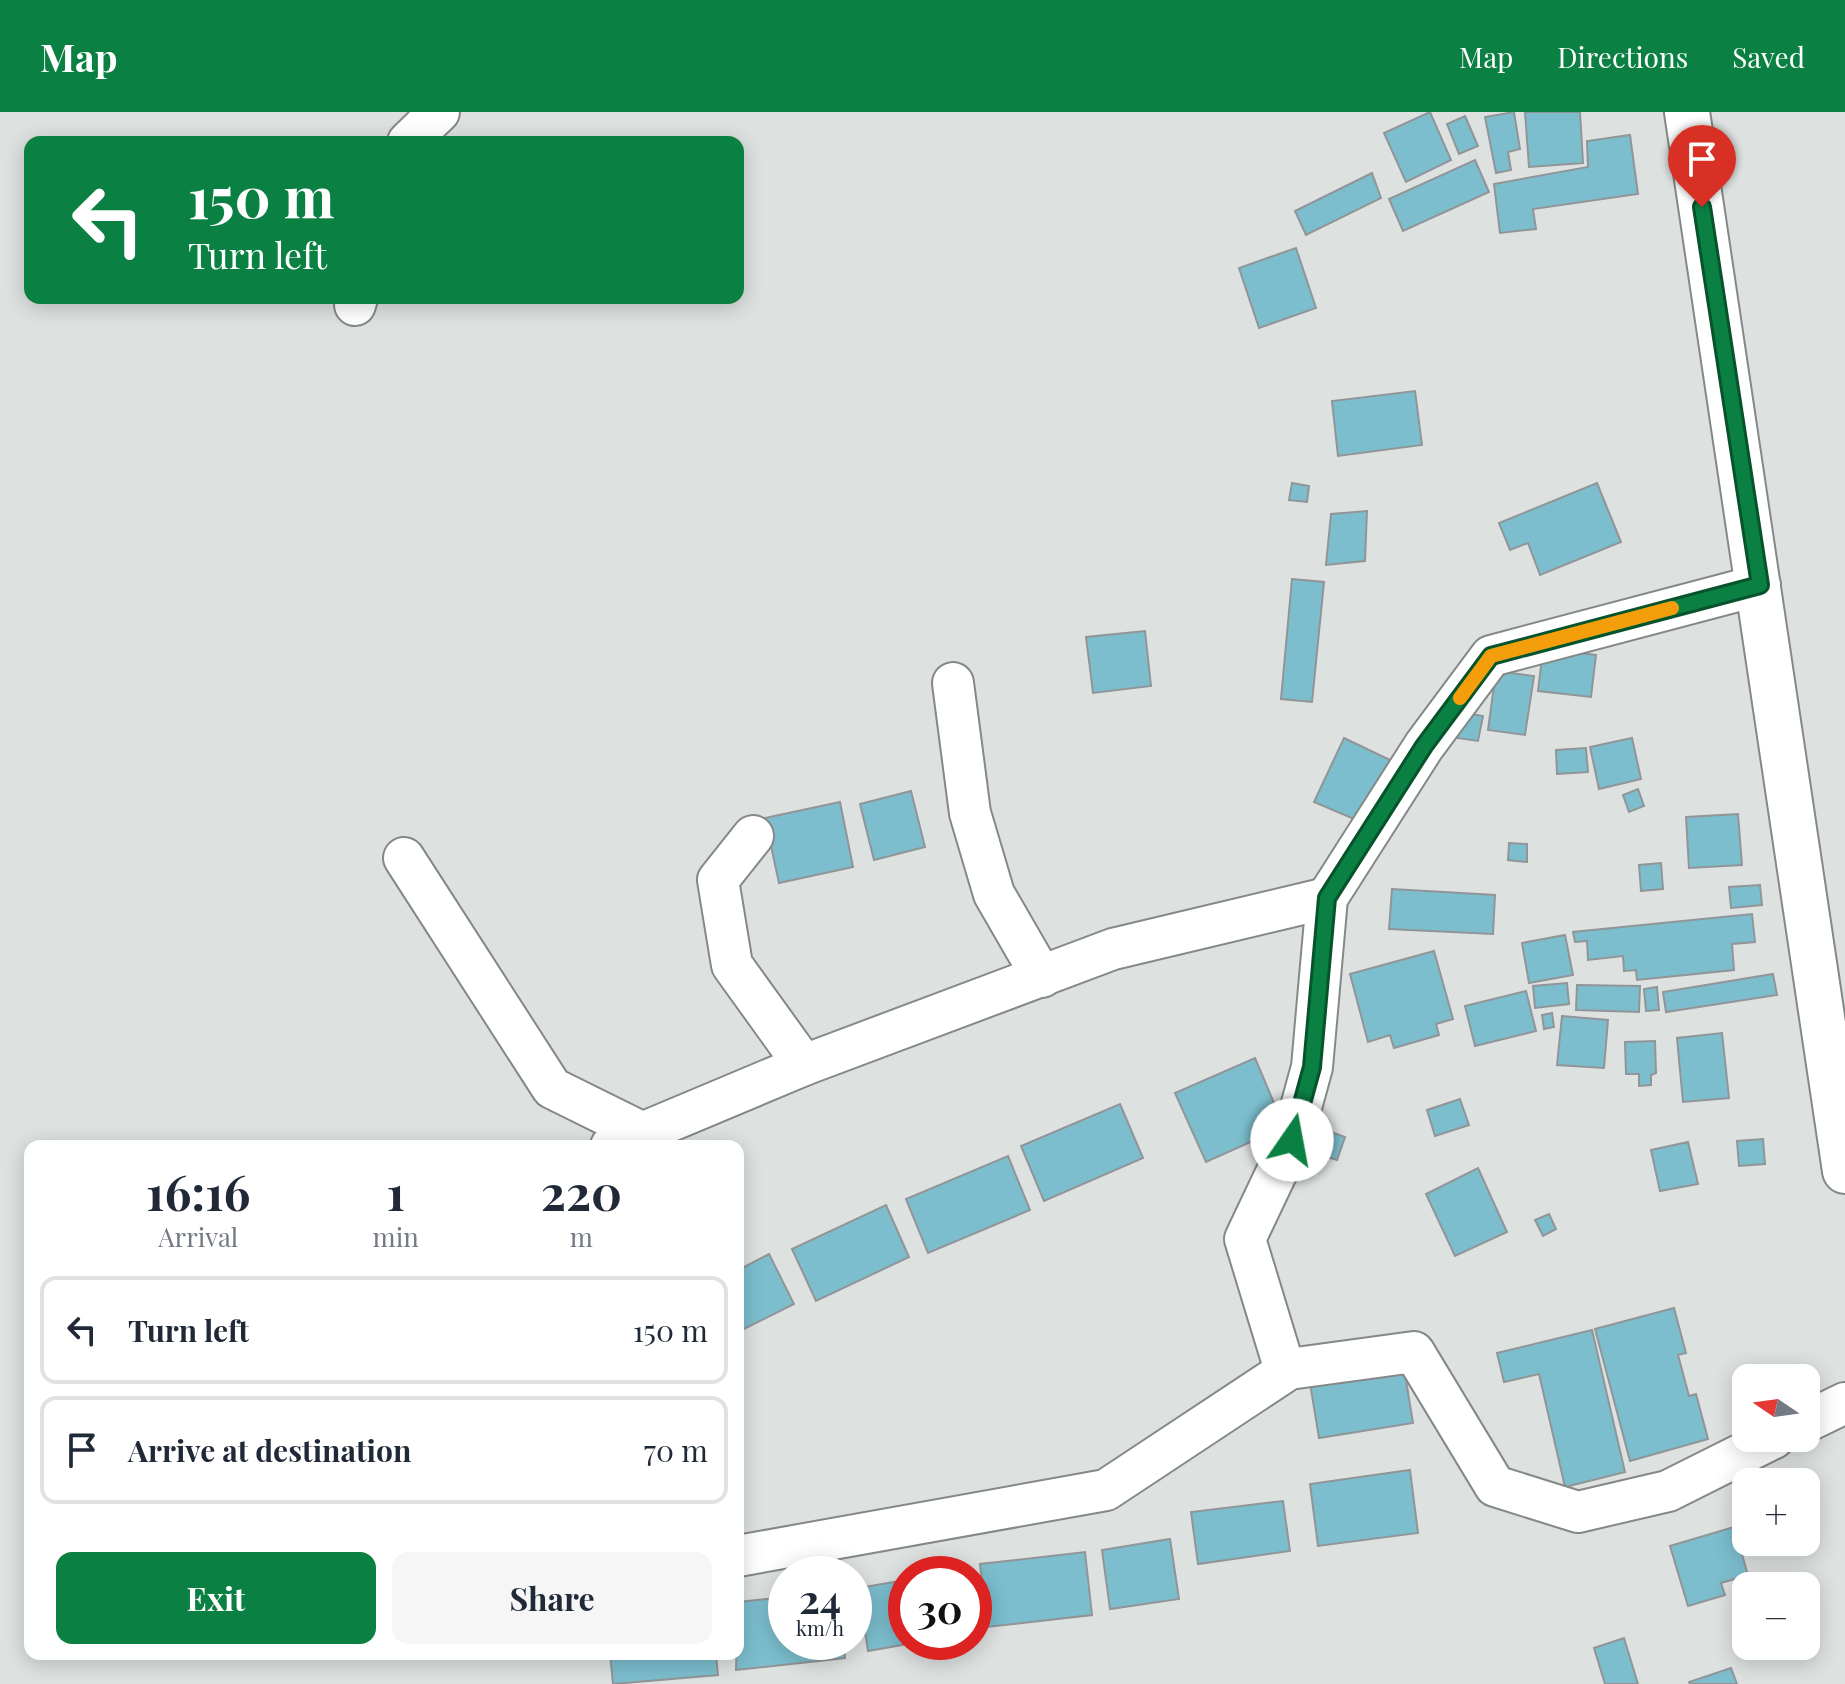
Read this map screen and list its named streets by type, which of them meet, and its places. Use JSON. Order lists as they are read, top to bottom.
{
  "north": "left",
  "page": {
    "header": "Map",
    "nav": ["Map", "Directions", "Saved"],
    "turn": ["150 m", "Turn left"],
    "eta": [
      "16:16",
      "Arrival",
      "1",
      "min",
      "220",
      "m"
    ],
    "list": [
      {
        "name": "Turn left",
        "value": "150 m"
      },
      {
        "name": "Arrive at destination",
        "value": "70 m"
      }
    ],
    "map_buttons": ["+", "−"],
    "buttons": ["Exit", "Share"],
    "speed": "24 km/h",
    "limit": "30"
  }
}
